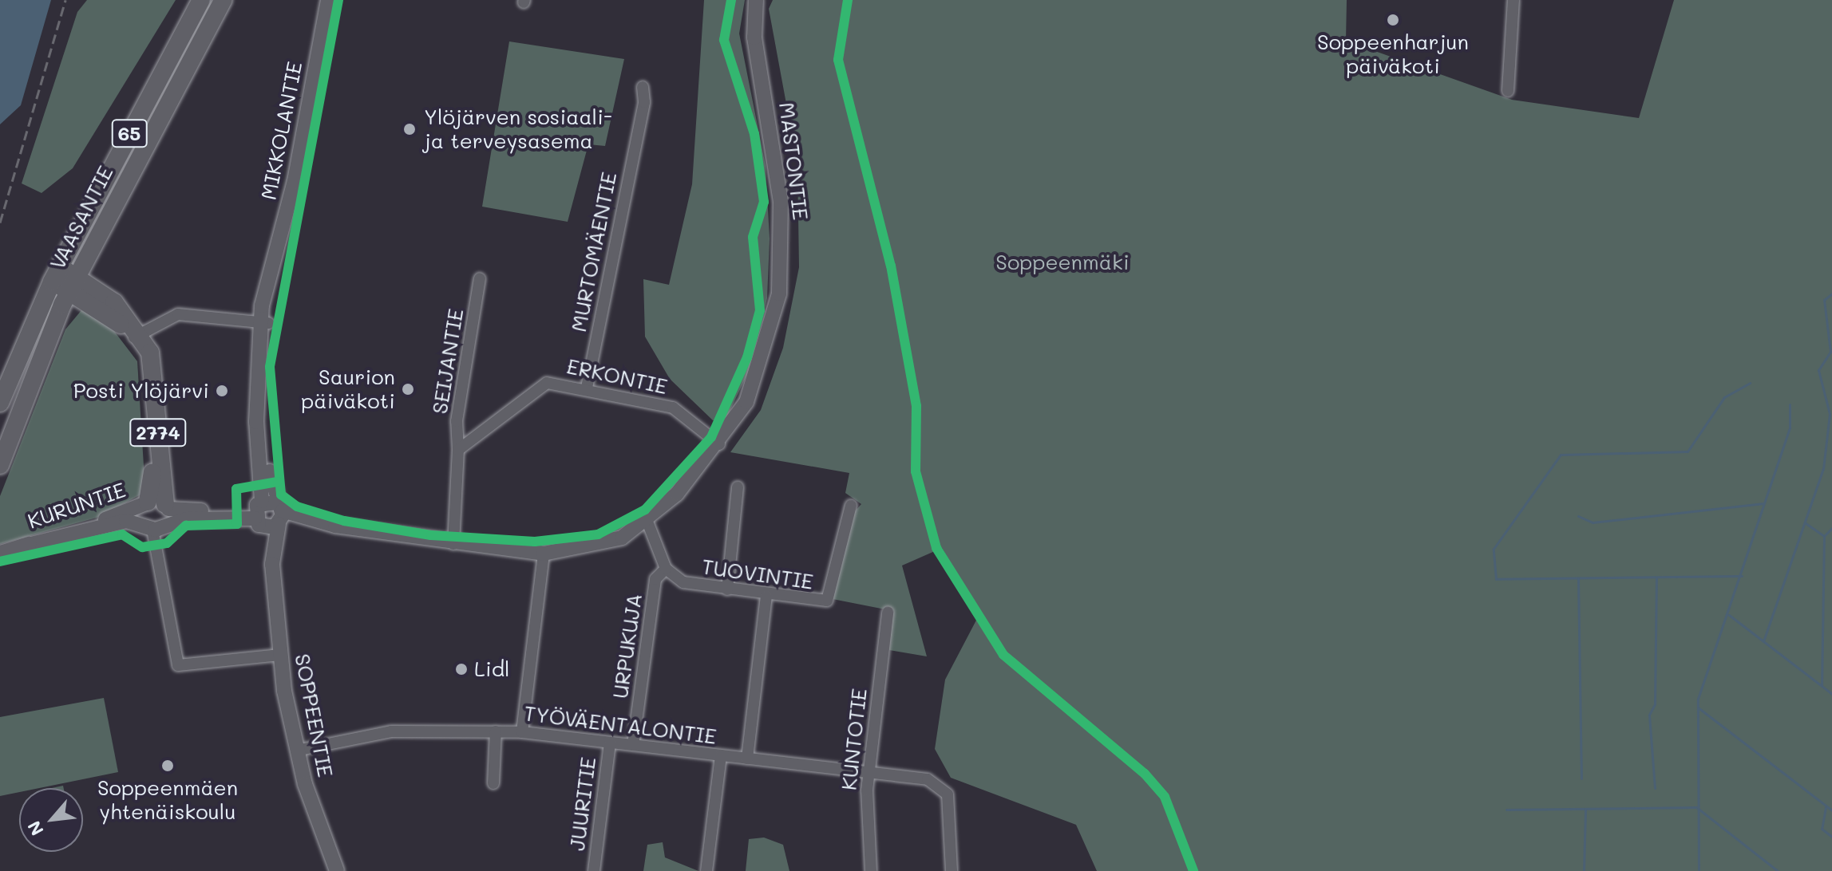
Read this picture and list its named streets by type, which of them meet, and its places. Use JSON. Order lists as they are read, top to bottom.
{
  "streets": {
    "highway": ["65", "VAASANTIE", "2774"],
    "main road": [
      "MIKKOLANTIE",
      "MASTONTIE",
      "KURUNTIE",
      "SOPPEENTIE"
    ],
    "street": [
      "MURTOMÄENTIE",
      "SEIJANTIE",
      "ERKONTIE",
      "TUOVINTIE",
      "URPUKUJA",
      "TYÖVÄENTALONTIE",
      "KUNTOTIE",
      "JUURITIE"
    ]
  },
  "crossings": [
    ["MIKKOLANTIE", "MASTONTIE"],
    ["MIKKOLANTIE", "KURUNTIE"],
    ["MIKKOLANTIE", "SOPPEENTIE"],
    ["MASTONTIE", "ERKONTIE"],
    ["MASTONTIE", "SOPPEENTIE"],
    ["VAASANTIE", "2774"],
    ["MURTOMÄENTIE", "ERKONTIE"],
    ["SEIJANTIE", "ERKONTIE"],
    ["2774", "KURUNTIE"],
    ["KURUNTIE", "SOPPEENTIE"],
    ["TUOVINTIE", "URPUKUJA"],
    ["URPUKUJA", "TYÖVÄENTALONTIE"],
    ["SOPPEENTIE", "TYÖVÄENTALONTIE"],
    ["TYÖVÄENTALONTIE", "KUNTOTIE"],
    ["TYÖVÄENTALONTIE", "JUURITIE"]
  ],
  "parks": ["Soppeenmäki"],
  "places": [
    "Soppeenharjun päiväkoti",
    "Ylöjärven sosiaali- ja terveysasema",
    "Saurion päiväkoti",
    "Posti Ylöjärvi",
    "Lidl",
    "Soppeenmäen yhtenäiskoulu"
  ],
  "north": "bottom left"
}
